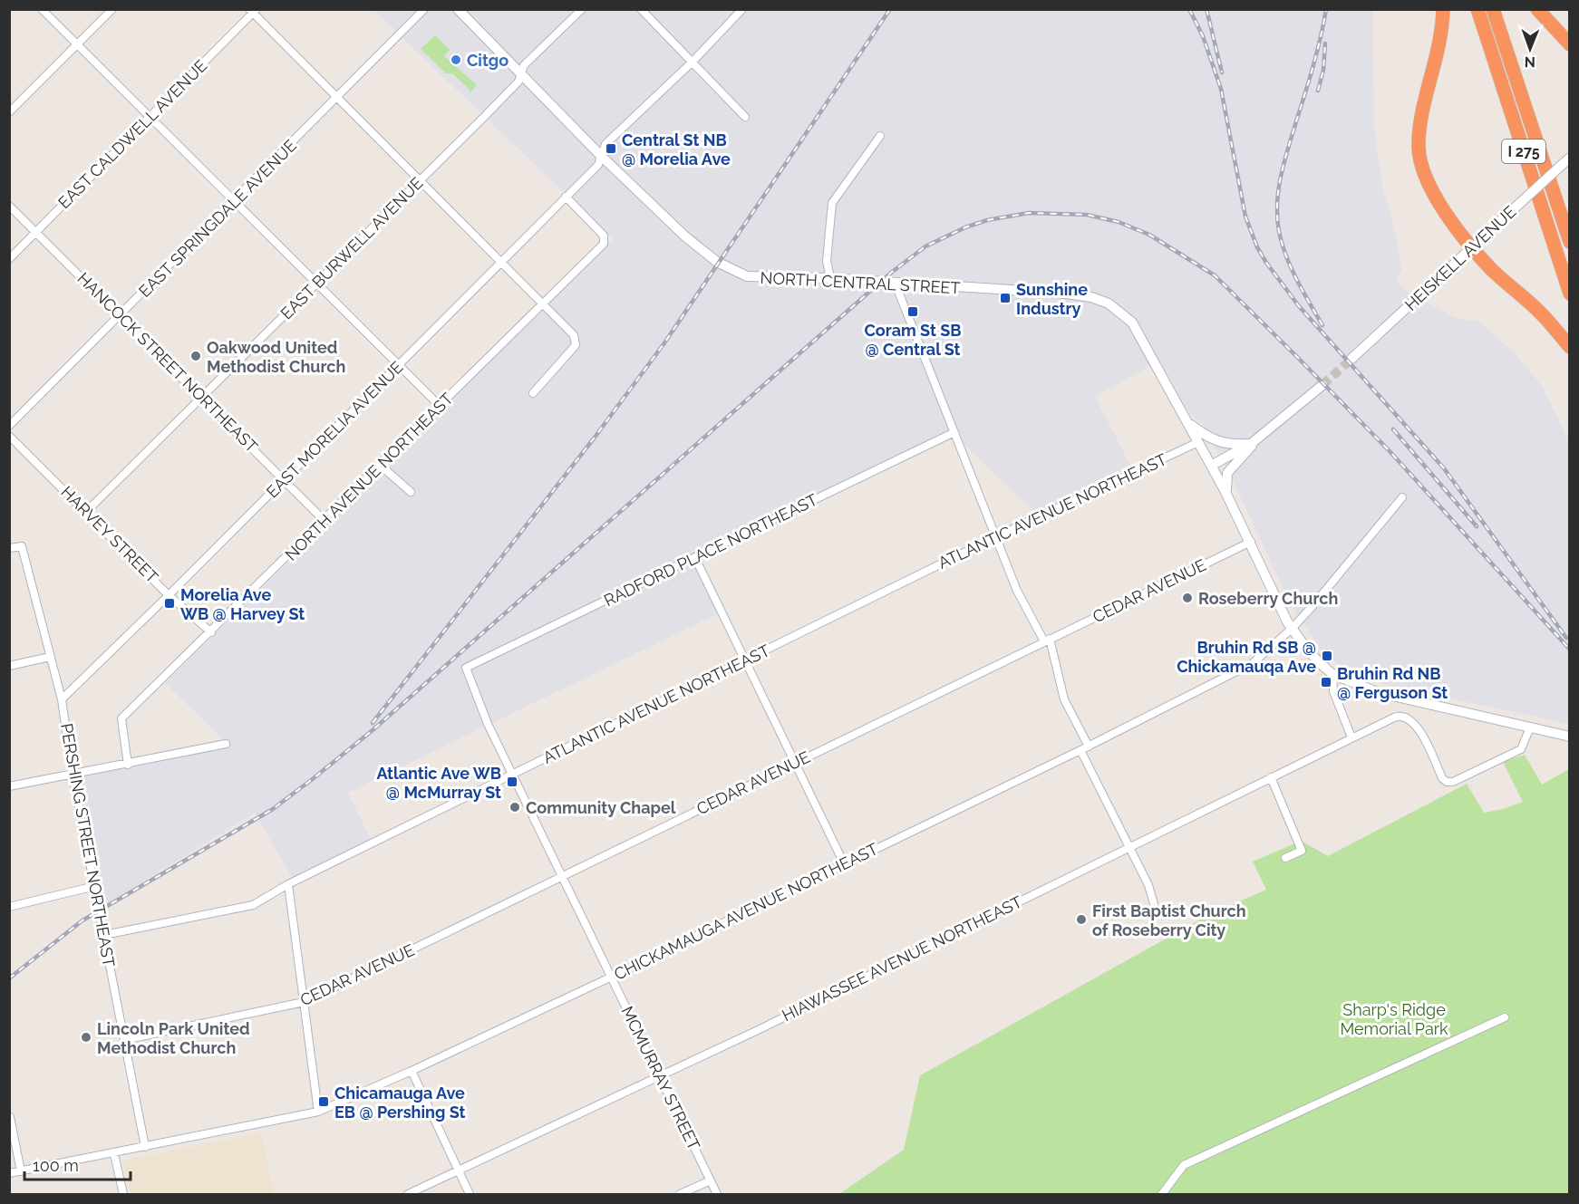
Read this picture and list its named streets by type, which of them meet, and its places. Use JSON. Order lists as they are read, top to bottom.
{
  "streets": {
    "highway": ["I 275"],
    "main road": ["HEISKELL AVENUE", "NORTH CENTRAL STREET"],
    "street": [
      "EAST CALDWELL AVENUE",
      "EAST SPRINGDALE AVENUE",
      "EAST BURWELL AVENUE",
      "HANCOCK STREET NORTHEAST",
      "EAST MORELIA AVENUE",
      "NORTH AVENUE NORTHEAST",
      "ATLANTIC AVENUE NORTHEAST",
      "HARVEY STREET",
      "RADFORD PLACE NORTHEAST",
      "CEDAR AVENUE",
      "PERSHING STREET NORTHEAST",
      "CHICKAMAUGA AVENUE NORTHEAST",
      "HIAWASSEE AVENUE NORTHEAST",
      "MCMURRAY STREET"
    ]
  },
  "crossings": [
    ["EAST CALDWELL AVENUE", "HANCOCK STREET NORTHEAST"],
    ["EAST SPRINGDALE AVENUE", "HANCOCK STREET NORTHEAST"],
    ["EAST BURWELL AVENUE", "NORTH CENTRAL STREET"],
    ["EAST BURWELL AVENUE", "HANCOCK STREET NORTHEAST"],
    ["EAST BURWELL AVENUE", "HARVEY STREET"],
    ["NORTH CENTRAL STREET", "EAST MORELIA AVENUE"],
    ["NORTH CENTRAL STREET", "ATLANTIC AVENUE NORTHEAST"],
    ["NORTH CENTRAL STREET", "CEDAR AVENUE"],
    ["NORTH CENTRAL STREET", "CHICKAMAUGA AVENUE NORTHEAST"],
    ["HANCOCK STREET NORTHEAST", "EAST MORELIA AVENUE"],
    ["HANCOCK STREET NORTHEAST", "NORTH AVENUE NORTHEAST"],
    ["EAST MORELIA AVENUE", "NORTH AVENUE NORTHEAST"],
    ["EAST MORELIA AVENUE", "HARVEY STREET"],
    ["EAST MORELIA AVENUE", "PERSHING STREET NORTHEAST"],
    ["NORTH AVENUE NORTHEAST", "HARVEY STREET"],
    ["ATLANTIC AVENUE NORTHEAST", "PERSHING STREET NORTHEAST"],
    ["ATLANTIC AVENUE NORTHEAST", "MCMURRAY STREET"],
    ["RADFORD PLACE NORTHEAST", "MCMURRAY STREET"],
    ["CEDAR AVENUE", "PERSHING STREET NORTHEAST"],
    ["CEDAR AVENUE", "MCMURRAY STREET"],
    ["PERSHING STREET NORTHEAST", "CHICKAMAUGA AVENUE NORTHEAST"],
    ["CHICKAMAUGA AVENUE NORTHEAST", "MCMURRAY STREET"],
    ["HIAWASSEE AVENUE NORTHEAST", "MCMURRAY STREET"]
  ],
  "parks": ["Sharp's Ridge Memorial Park"],
  "places": {
    "other": [
      "Citgo",
      "Oakwood United Methodist Church",
      "Roseberry Church",
      "Community Chapel",
      "First Baptist Church of Roseberry City",
      "Lincoln Park United Methodist Church"
    ],
    "transit": [
      "Central St NB @ Morelia Ave",
      "Sunshine Industry",
      "Coram St SB @ Central St",
      "Morelia Ave WB @ Harvey St",
      "Bruhin Rd SB @ Chickamauqa Ave",
      "Bruhin Rd NB @ Ferguson St",
      "Atlantic Ave WB @ McMurray St",
      "Chicamauga Ave EB @ Pershing St"
    ]
  },
  "scale_bar": "100 m",
  "north": "bottom"
}
